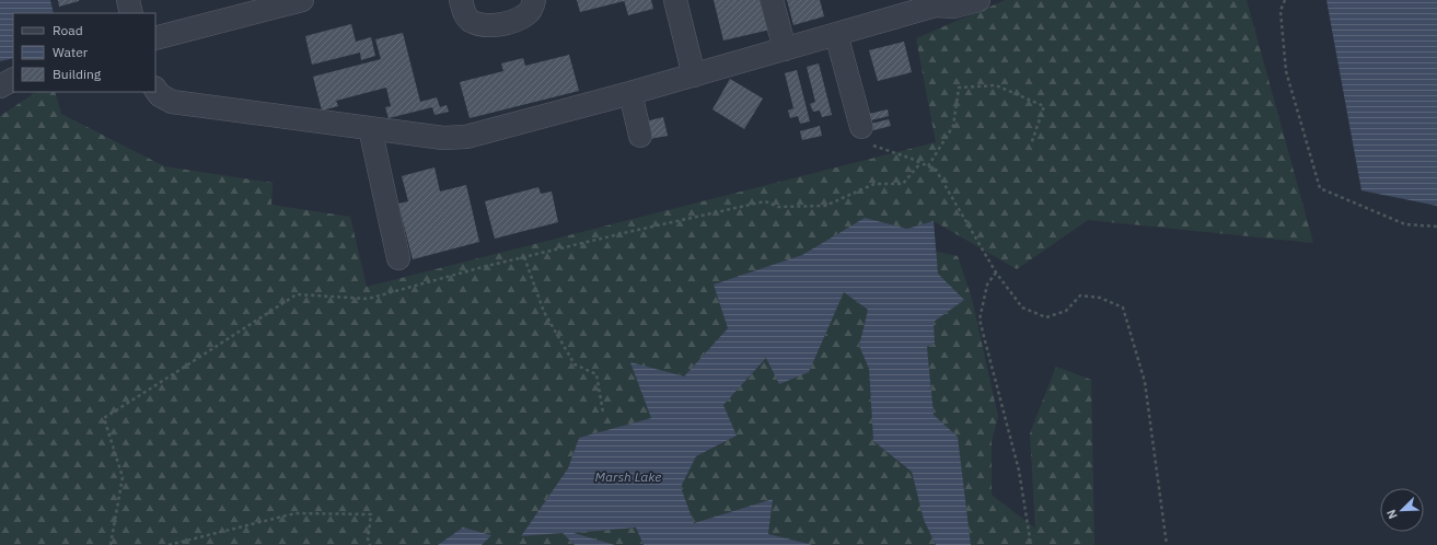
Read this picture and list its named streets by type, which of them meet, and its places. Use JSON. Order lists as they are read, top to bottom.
{
  "water": ["Marsh Lake"],
  "legend": ["Road", "Water", "Building"],
  "north": "bottom left"
}
